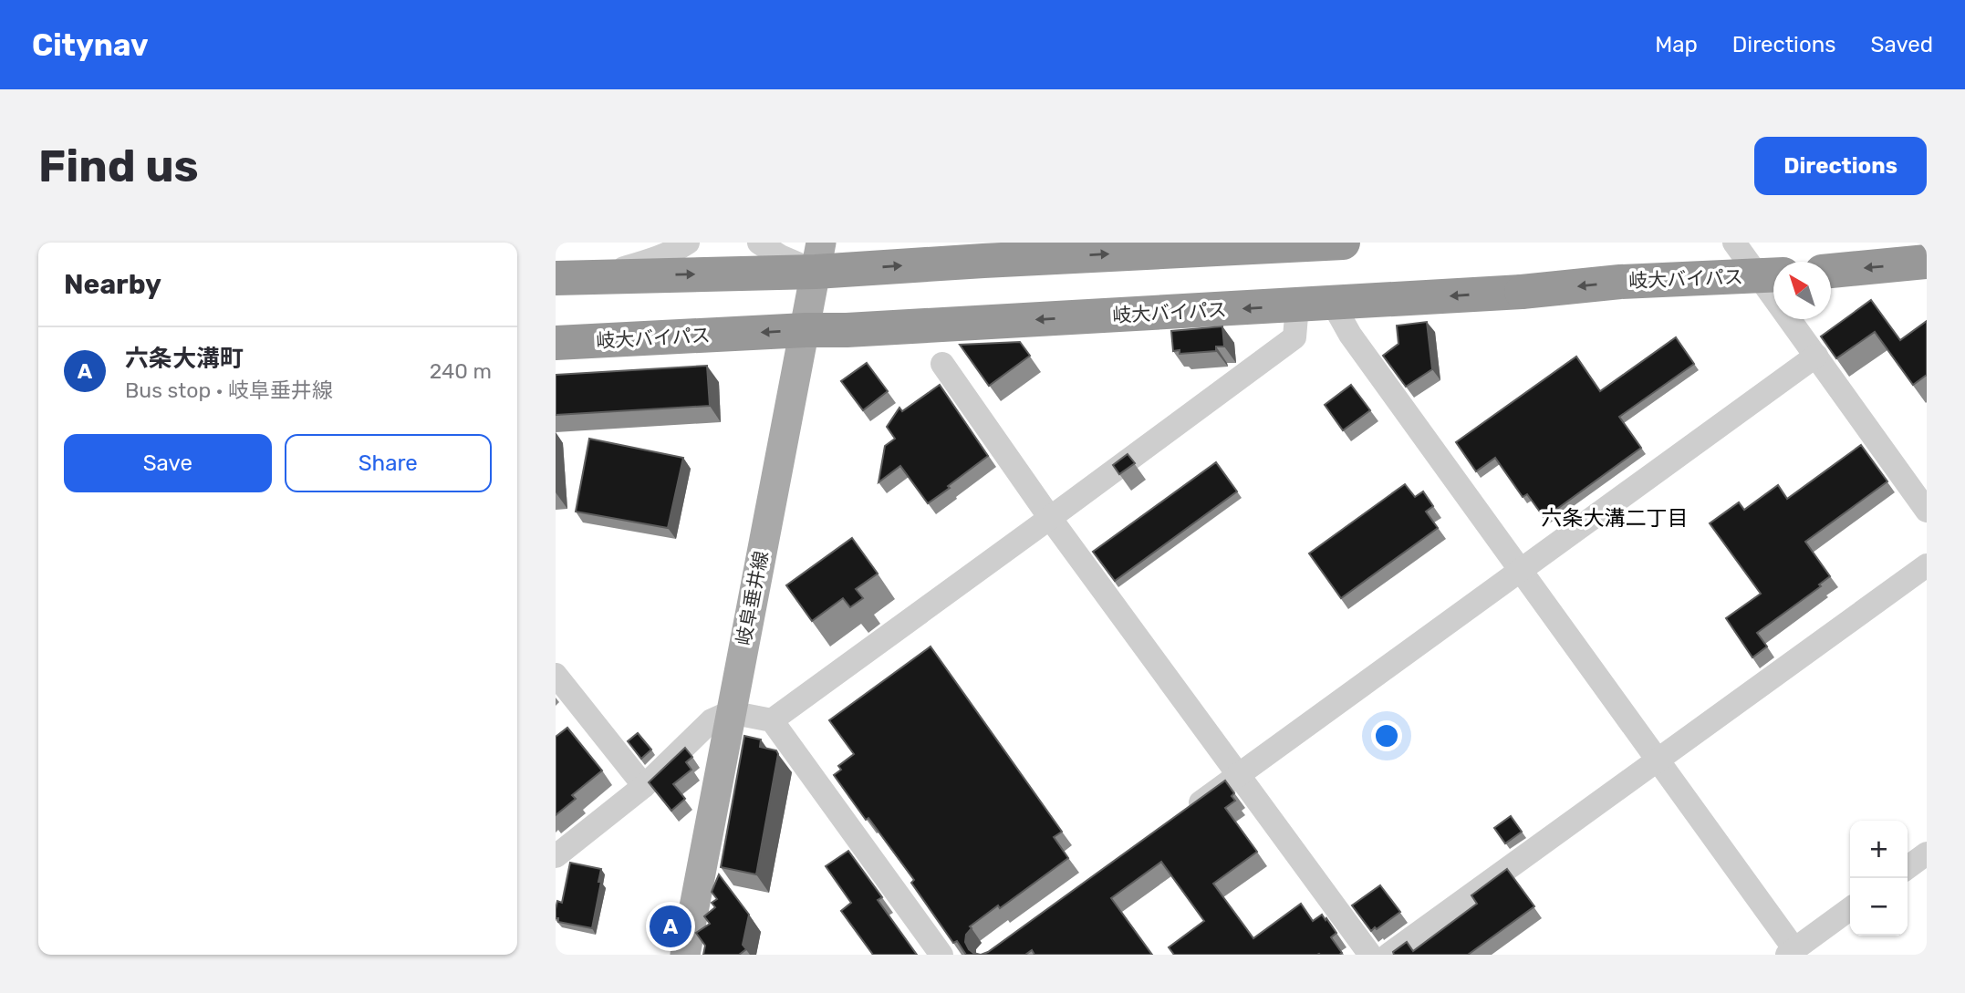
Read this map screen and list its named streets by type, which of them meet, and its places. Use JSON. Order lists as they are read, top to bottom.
{
  "streets": {
    "highway": ["岐大バイパス"],
    "main road": ["岐阜垂井線"]
  },
  "crossings": [
    ["岐大バイパス", "岐阜垂井線"]
  ],
  "districts": ["六条大溝二丁目"],
  "north": "top left",
  "page": {
    "header": "Citynav",
    "nav": ["Map", "Directions", "Saved"],
    "buttons": [
      "Directions",
      ["Save", "Share"]
    ],
    "title": "Find us",
    "heading": "Nearby",
    "list": [
      {
        "mark": "A",
        "name": "六条大溝町",
        "note": "Bus stop · 岐阜垂井線",
        "value": "240 m"
      }
    ],
    "map_buttons": ["+", "−"],
    "pins": "A"
  }
}
